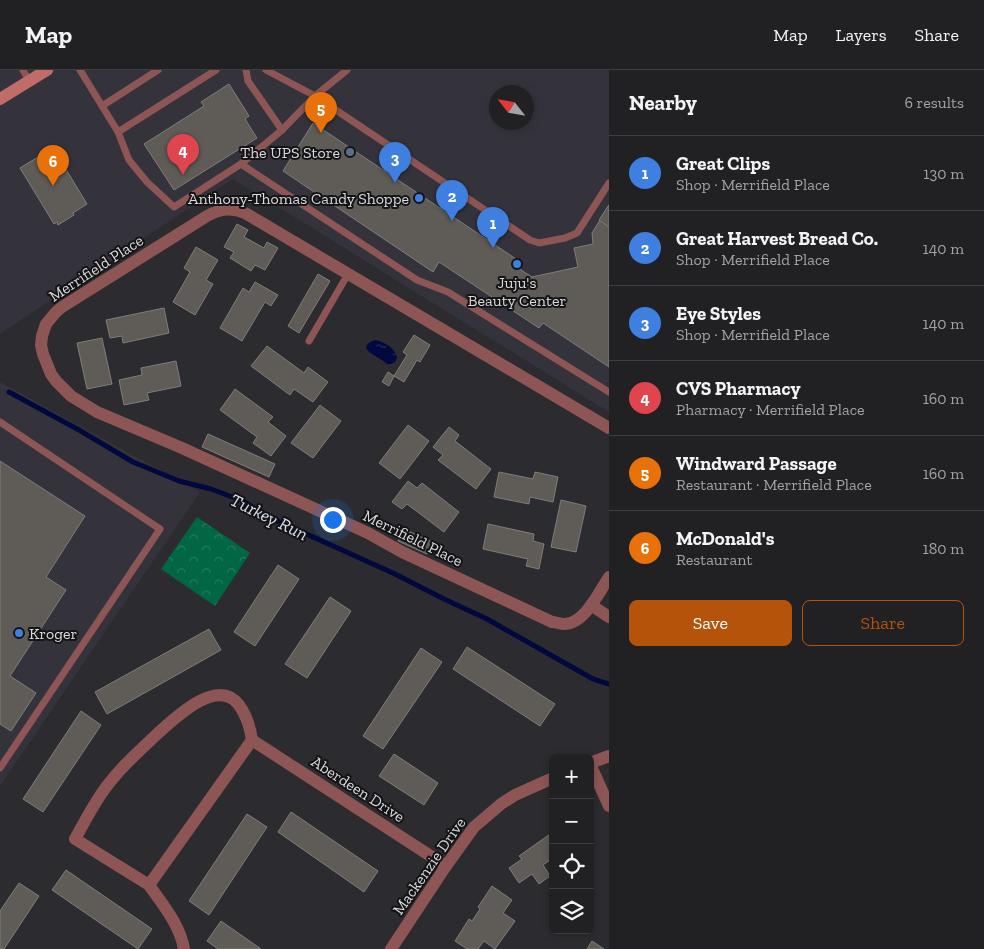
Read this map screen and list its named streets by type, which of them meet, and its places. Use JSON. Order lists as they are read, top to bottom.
{
  "streets": {
    "street": ["Merrifield Place", "Aberdeen Drive", "Mackenzie Drive"]
  },
  "crossings": [
    ["Aberdeen Drive", "Mackenzie Drive"]
  ],
  "water": ["Turkey Run"],
  "places": [
    "The UPS Store",
    "Anthony-Thomas Candy Shoppe",
    "Juju's Beauty Center",
    "Kroger"
  ],
  "north": "top left",
  "page": {
    "header": "Map",
    "nav": ["Map", "Layers", "Share"],
    "heading": ["Nearby", "6 results"],
    "pins": [
      "5",
      "4",
      "3",
      "6",
      "2",
      "1"
    ],
    "list": [
      {
        "mark": "1",
        "name": "Great Clips",
        "note": "Shop · Merrifield Place",
        "value": "130 m"
      },
      {
        "mark": "2",
        "name": "Great Harvest Bread Co.",
        "note": "Shop · Merrifield Place",
        "value": "140 m"
      },
      {
        "mark": "3",
        "name": "Eye Styles",
        "note": "Shop · Merrifield Place",
        "value": "140 m"
      },
      {
        "mark": "4",
        "name": "CVS Pharmacy",
        "note": "Pharmacy · Merrifield Place",
        "value": "160 m"
      },
      {
        "mark": "5",
        "name": "Windward Passage",
        "note": "Restaurant · Merrifield Place",
        "value": "160 m"
      },
      {
        "mark": "6",
        "name": "McDonald's",
        "note": "Restaurant",
        "value": "180 m"
      }
    ],
    "buttons": ["Save", "Share"],
    "map_buttons": ["+", "−"]
  }
}
